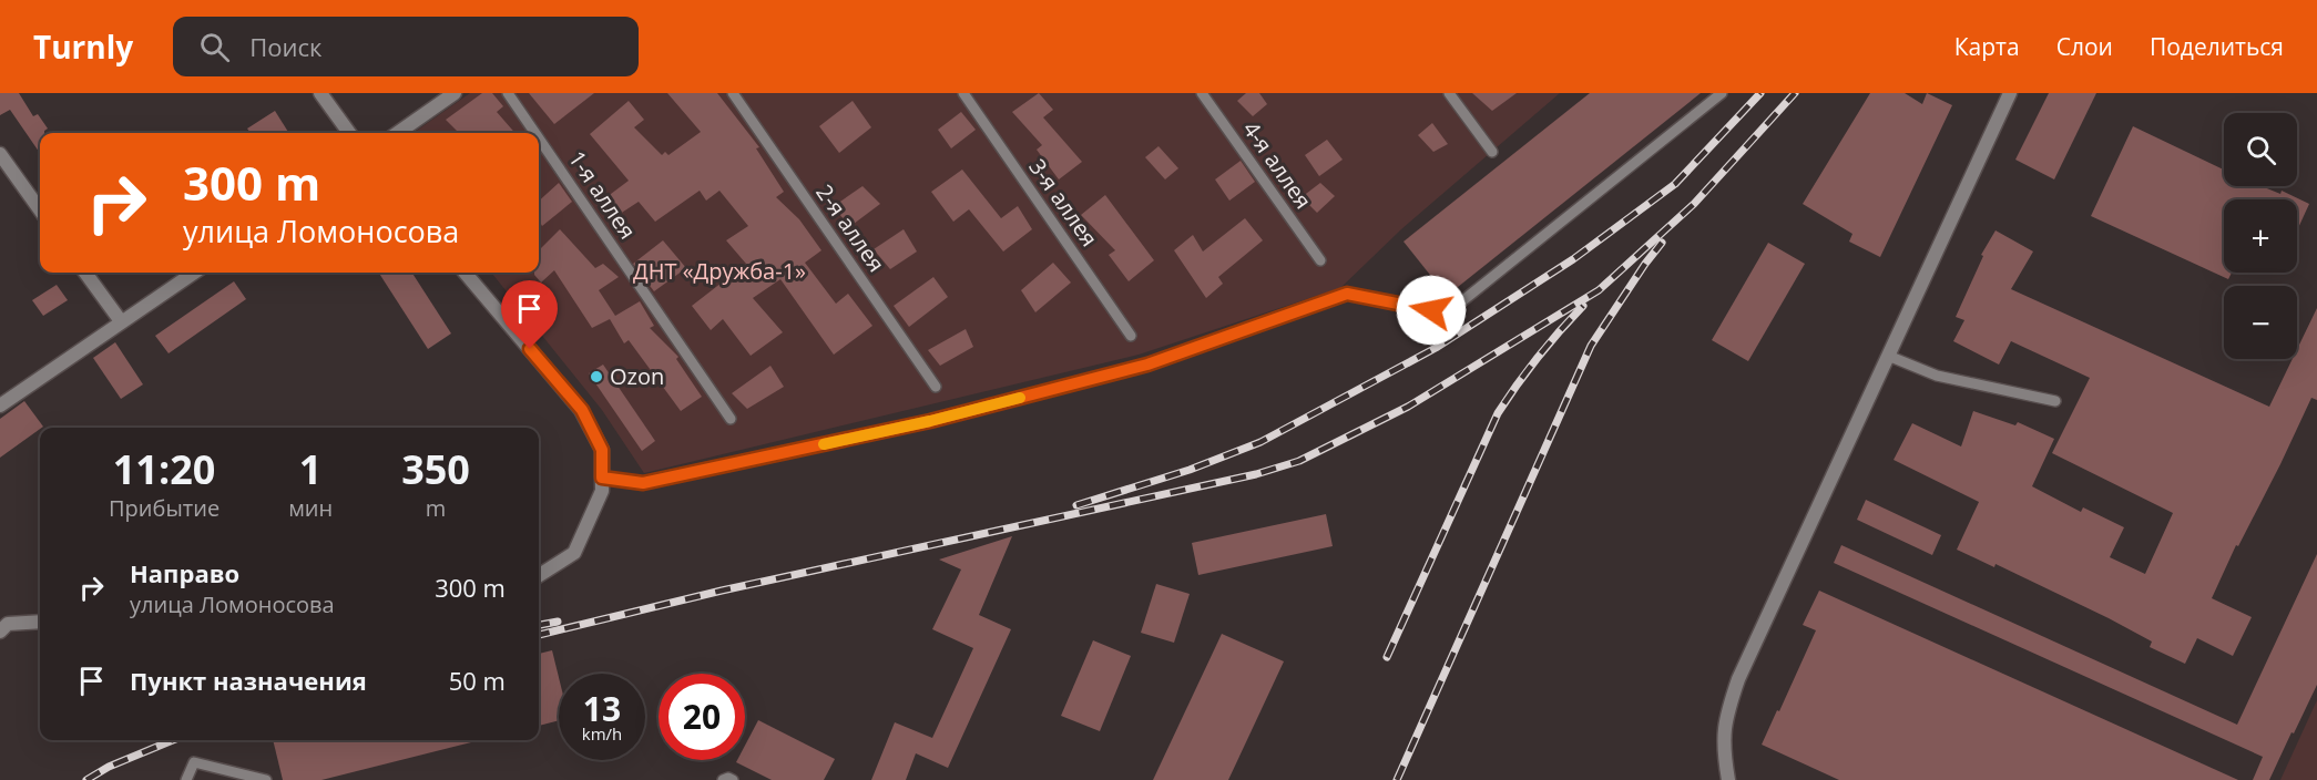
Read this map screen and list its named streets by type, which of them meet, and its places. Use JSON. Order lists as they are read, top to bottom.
{
  "streets": {
    "lane": [
      "4-я аллея",
      "1-я аллея",
      "3-я аллея",
      "2-я аллея"
    ]
  },
  "parks": ["ДНТ «Дружба-1»"],
  "places": ["Ozon"],
  "page": {
    "header": "Turnly",
    "search": "Поиск",
    "nav": ["Карта", "Слои", "Поделиться"],
    "map_buttons": ["+", "−"],
    "turn": ["300 m", "улица Ломоносова"],
    "eta": [
      "11:20",
      "Прибытие",
      "1",
      "мин",
      "350",
      "m"
    ],
    "list": [
      {
        "name": "Направо",
        "note": "улица Ломоносова",
        "value": "300 m"
      },
      {
        "name": "Пункт назначения",
        "value": "50 m"
      }
    ],
    "speed": "13 km/h",
    "limit": "20"
  }
}
